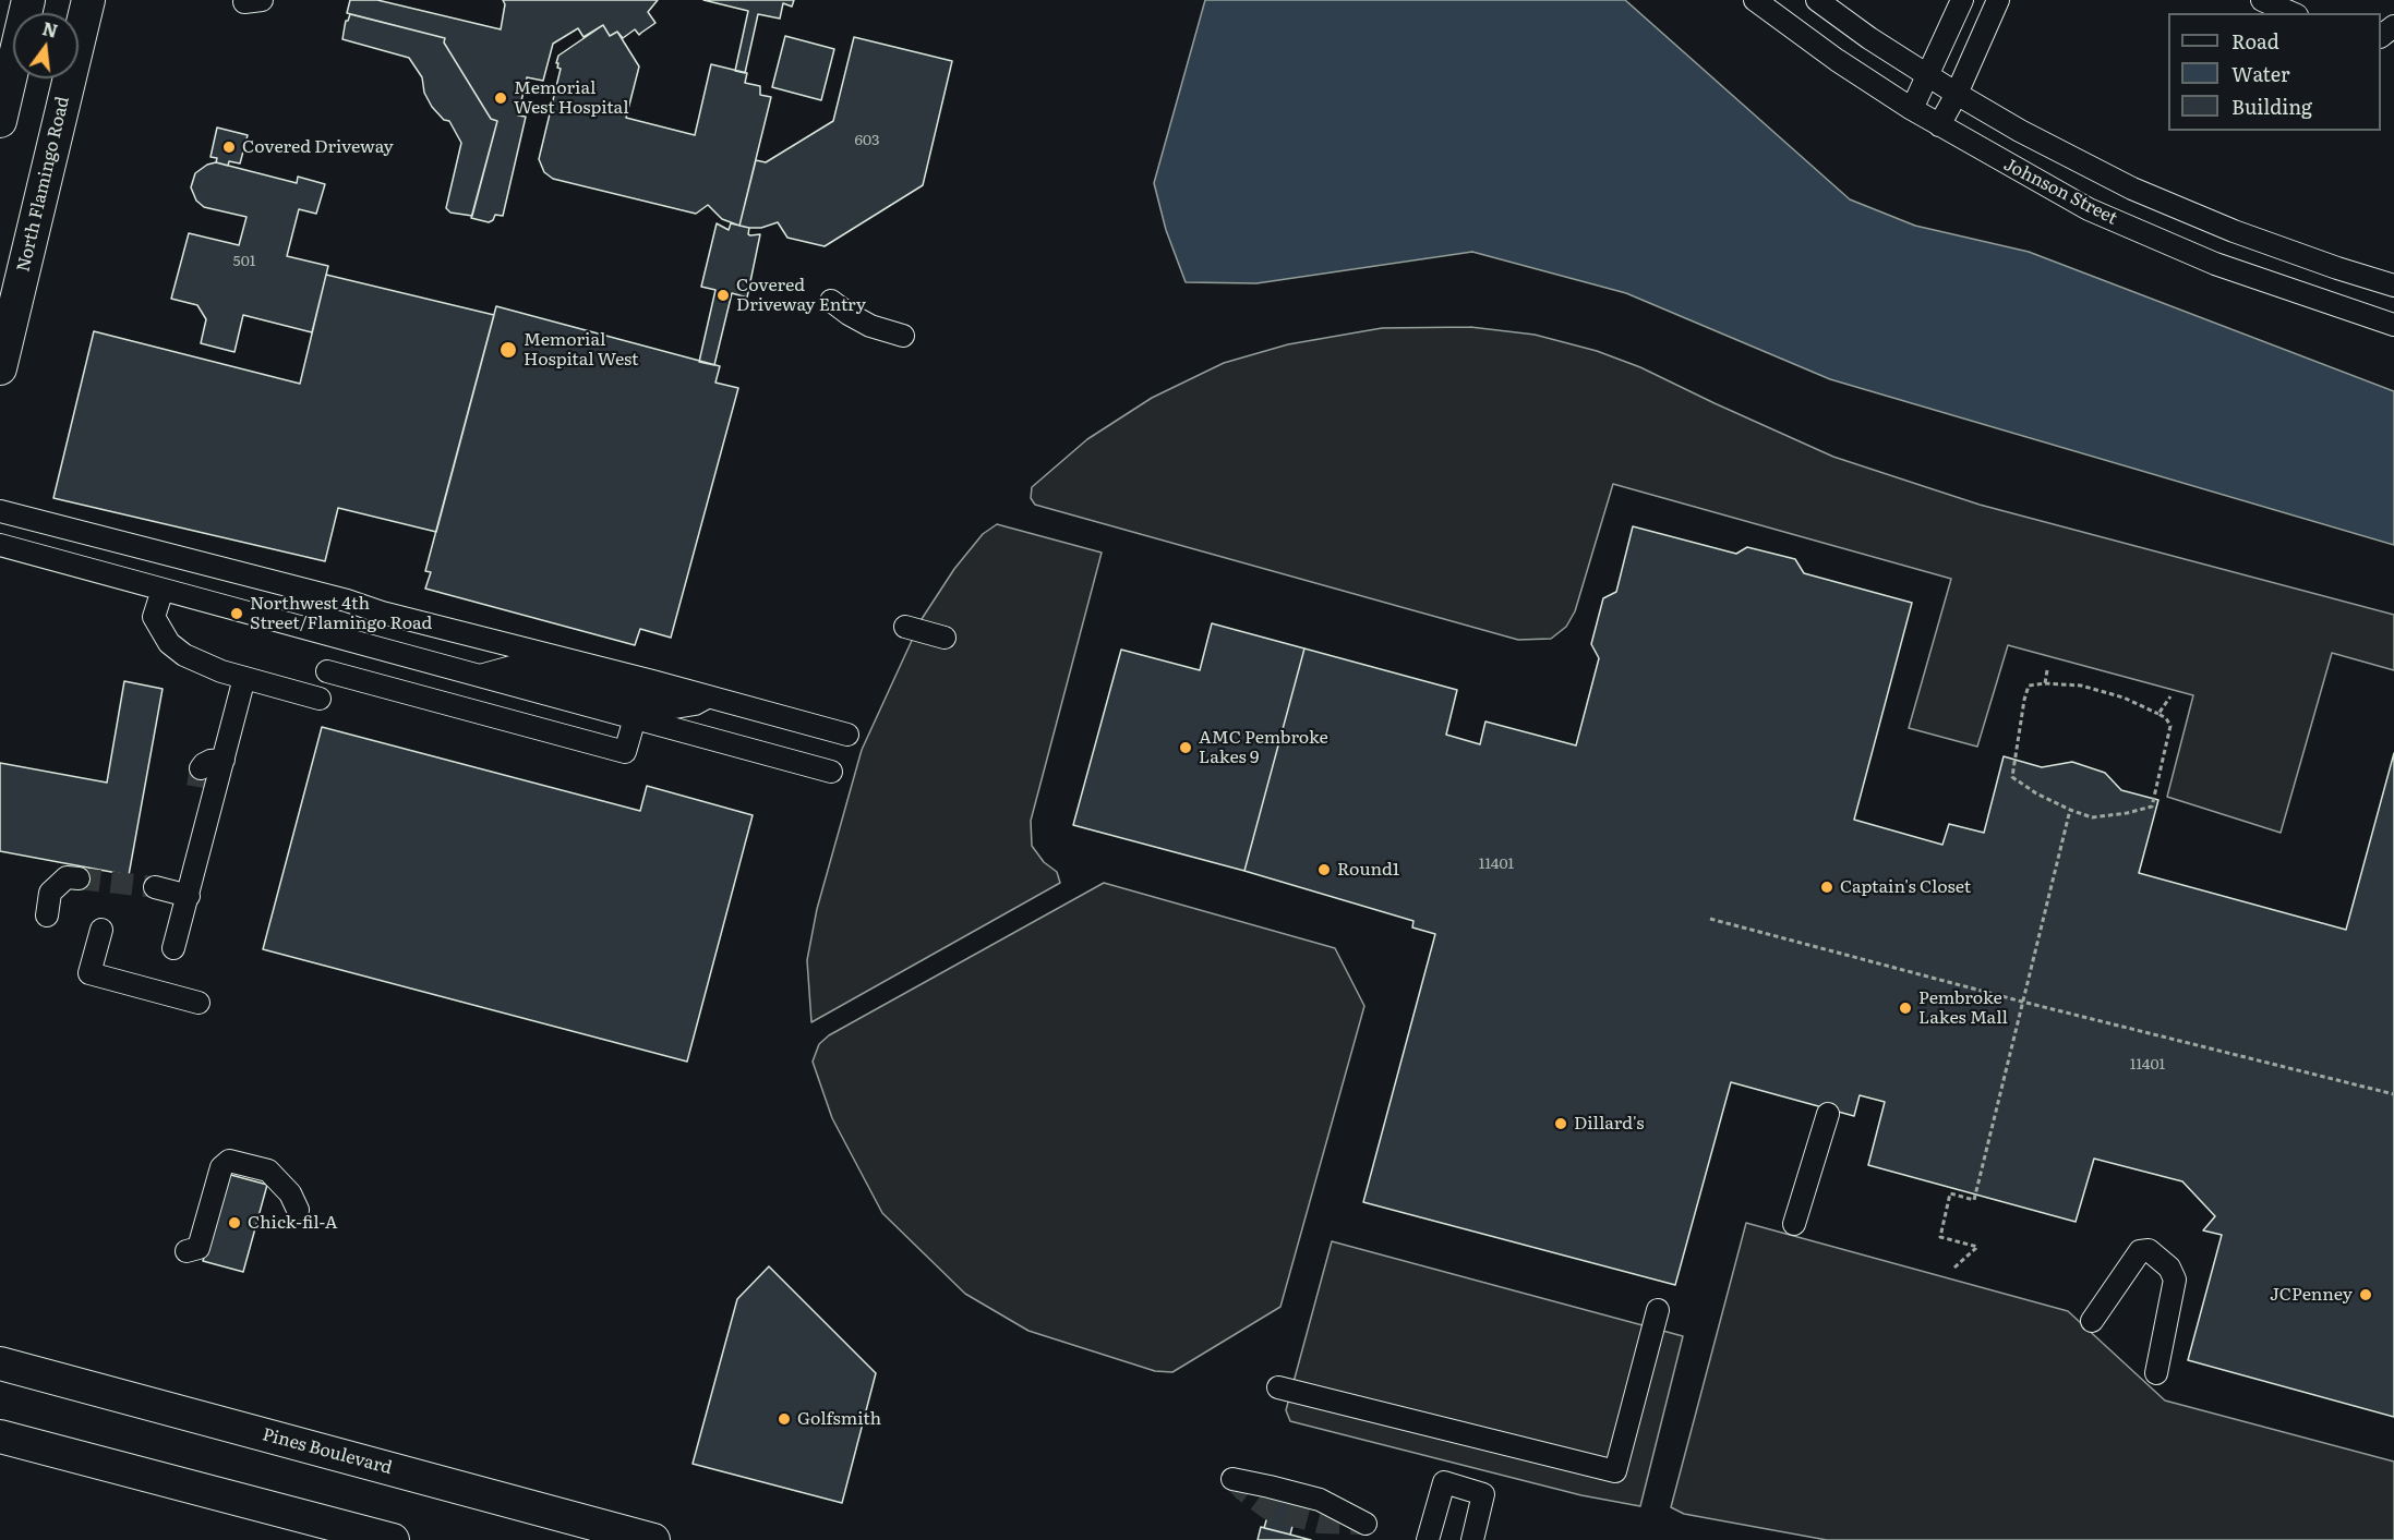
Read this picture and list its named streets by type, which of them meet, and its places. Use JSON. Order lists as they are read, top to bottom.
{
  "streets": {
    "highway": ["North Flamingo Road", "Pines Boulevard"],
    "street": ["Johnson Street"]
  },
  "places": [
    "Memorial West Hospital",
    "Covered Driveway",
    "Covered Driveway Entry",
    "Memorial Hospital West",
    "Northwest 4th Street/Flamingo Road",
    "AMC Pembroke Lakes 9",
    "Round1",
    "Captain's Closet",
    "Pembroke Lakes Mall",
    "Dillard's",
    "Chick-fil-A",
    "JCPenney",
    "Golfsmith"
  ],
  "house_numbers": [
    "603",
    "501",
    "11401",
    "11401"
  ],
  "legend": ["Road", "Water", "Building"],
  "north": "top"
}
